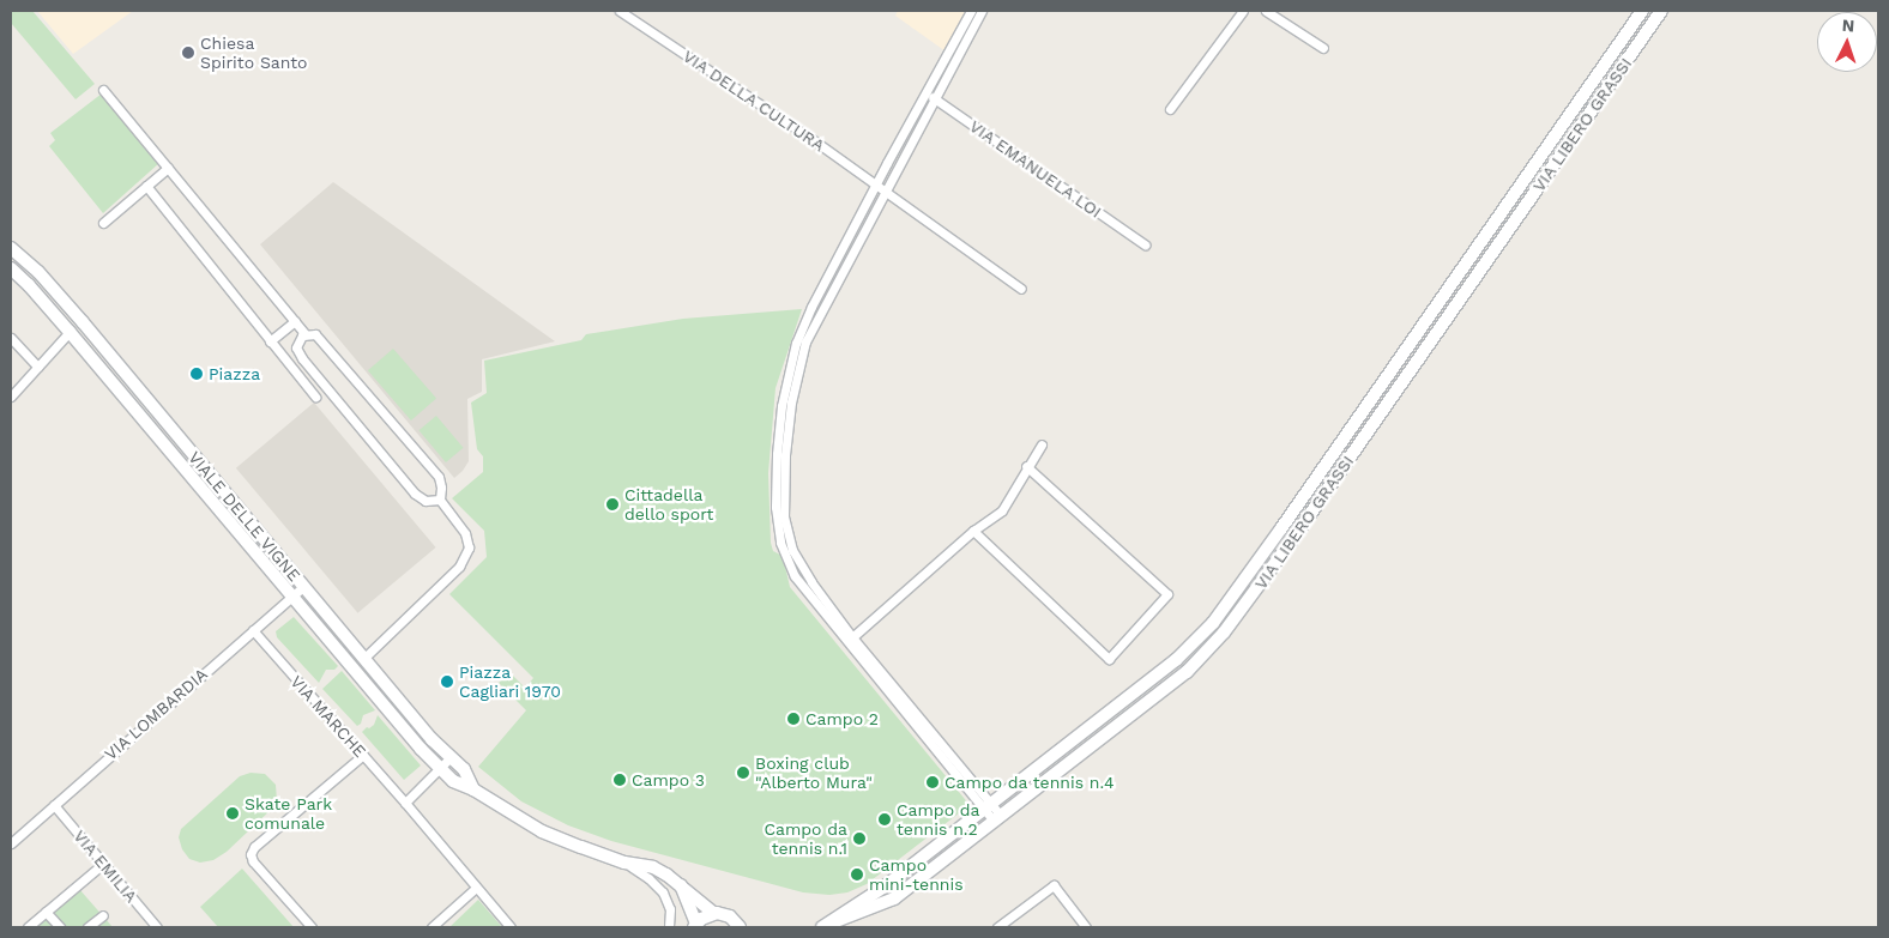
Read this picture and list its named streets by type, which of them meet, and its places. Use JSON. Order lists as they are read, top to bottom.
{
  "streets": {
    "main road": ["VIA LIBERO GRASSI", "VIALE DELLE VIGNE"],
    "street": [
      "VIA DELLA CULTURA",
      "VIA EMANUELA LOI",
      "VIA LOMBARDIA",
      "VIA MARCHE",
      "VIA EMILIA"
    ]
  },
  "crossings": [
    ["VIALE DELLE VIGNE", "VIA LOMBARDIA"],
    ["VIA LOMBARDIA", "VIA MARCHE"],
    ["VIA LOMBARDIA", "VIA EMILIA"]
  ],
  "places": [
    "Chiesa Spirito Santo",
    "Piazza",
    "Cittadella dello sport",
    "Piazza Cagliari 1970",
    "Campo 2",
    "Boxing club \"Alberto Mura\"",
    "Campo 3",
    "Campo da tennis n.4",
    "Skate Park comunale",
    "Campo da tennis n.2",
    "Campo da tennis n.1",
    "Campo mini-tennis"
  ],
  "north": "top"
}
